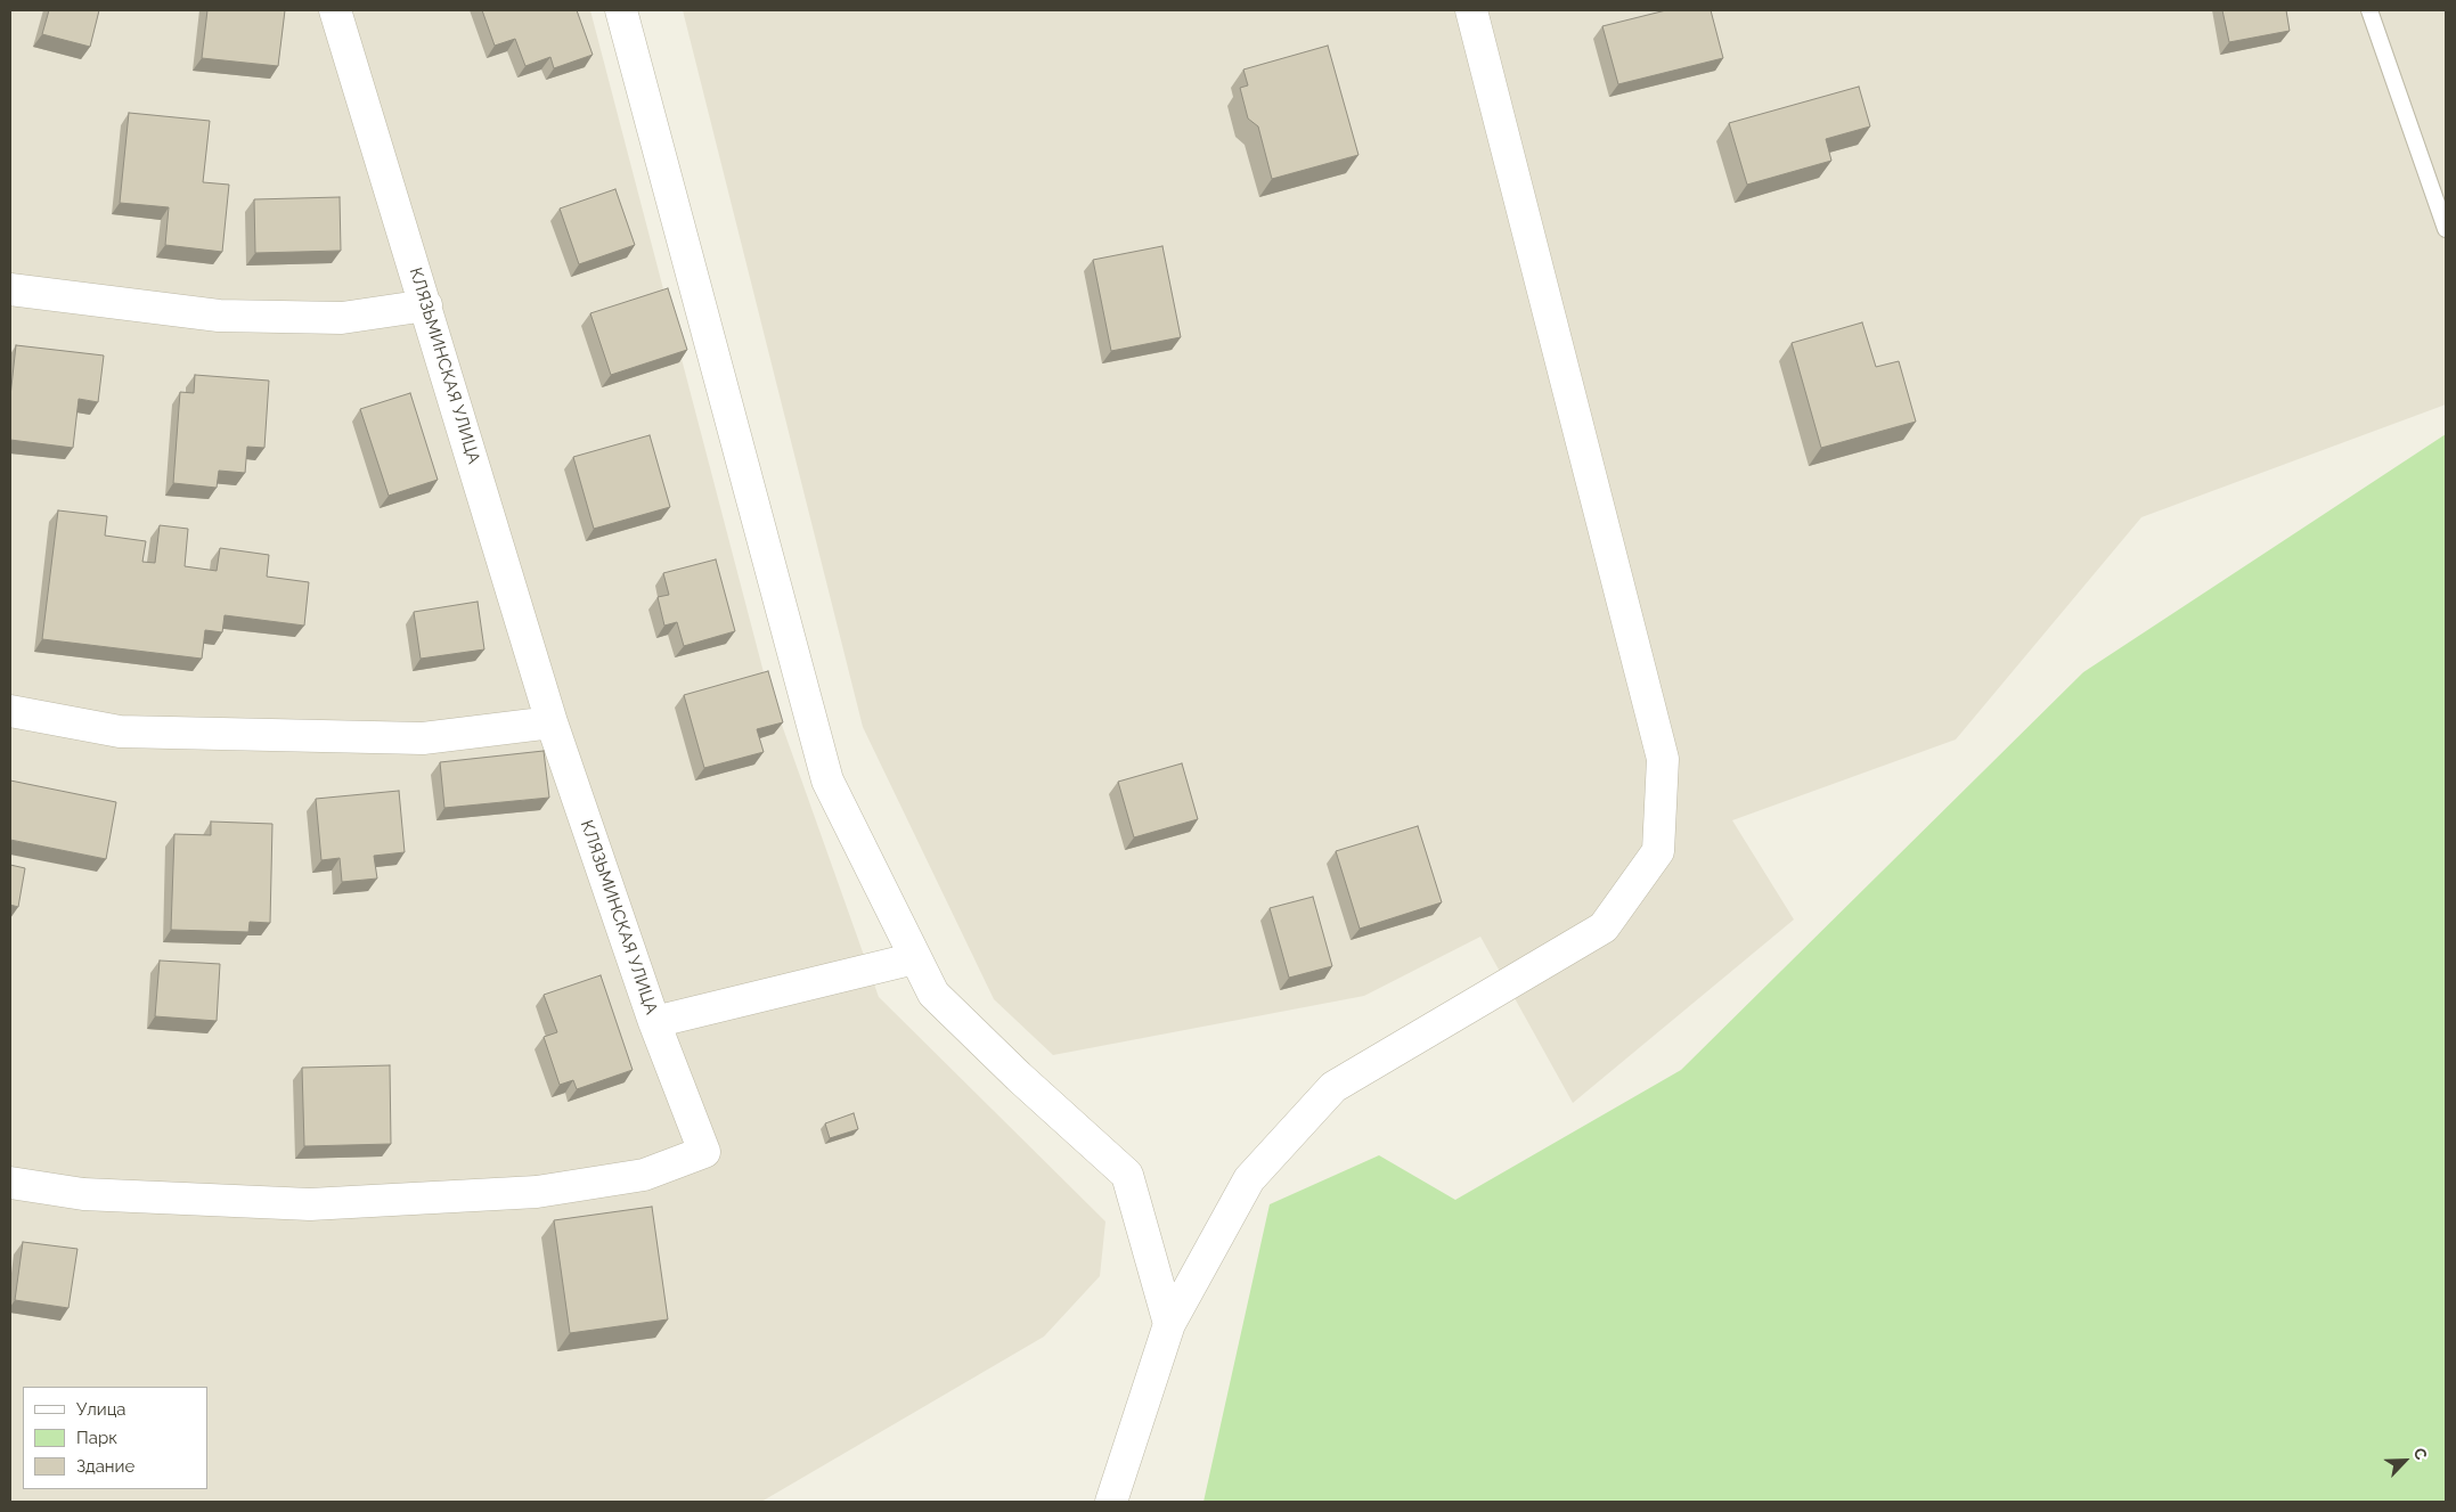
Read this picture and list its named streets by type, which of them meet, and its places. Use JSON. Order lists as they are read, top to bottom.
{
  "streets": {
    "street": ["КЛЯЗЬМИНСКАЯ УЛИЦА"]
  },
  "legend": ["Улица", "Парк", "Здание"],
  "north": "top right"
}
